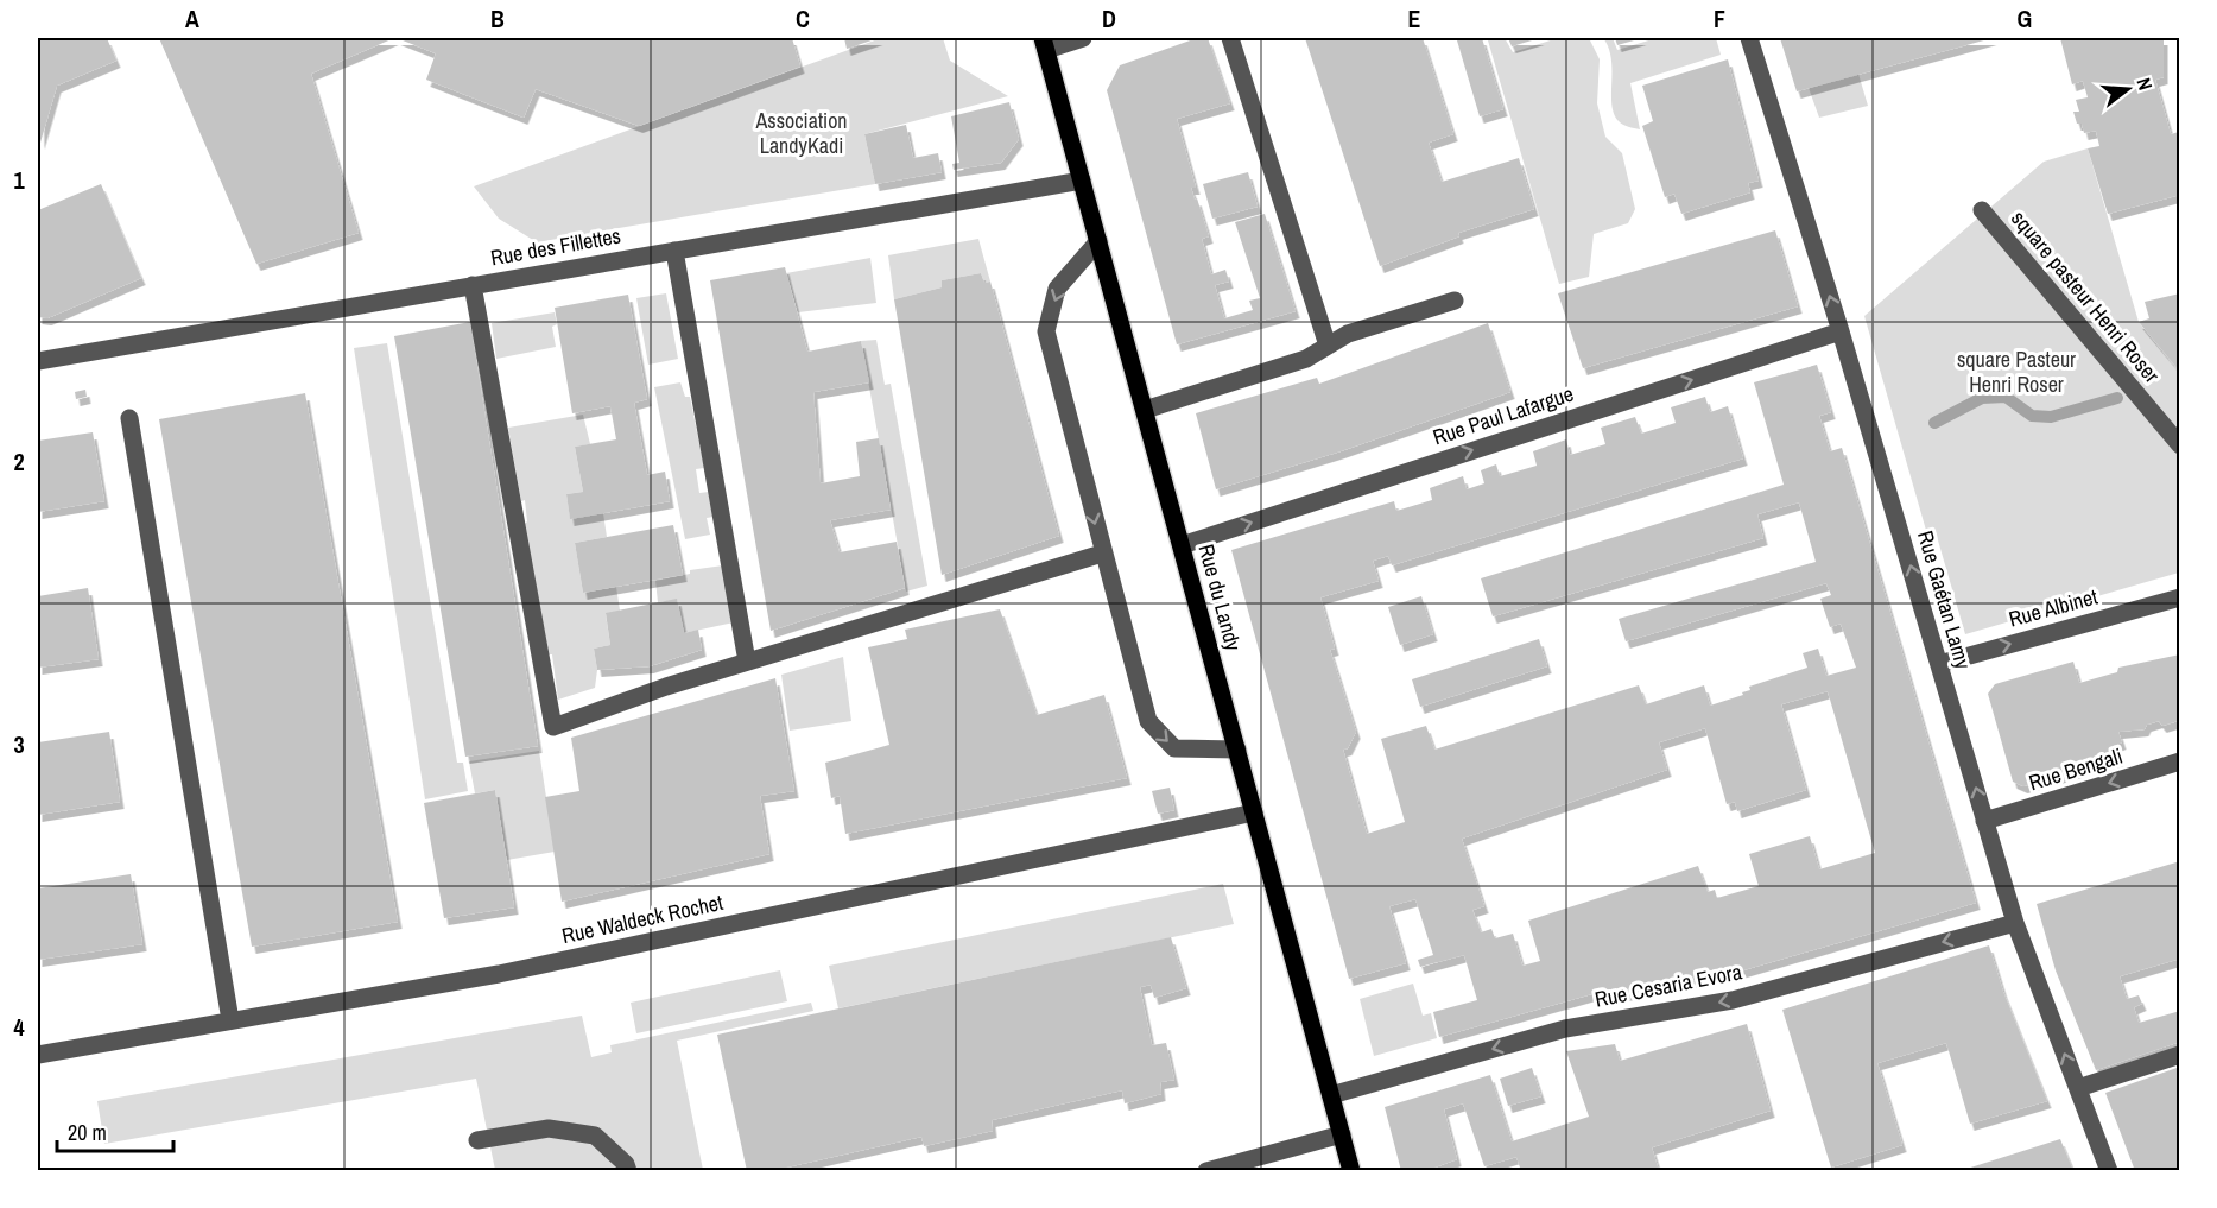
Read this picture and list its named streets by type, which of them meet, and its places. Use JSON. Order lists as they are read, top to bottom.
{
  "streets": {
    "main road": ["Rue du Landy"],
    "street": [
      "Rue des Fillettes",
      "square pasteur Henri Roser",
      "Rue Paul Lafargue",
      "Rue Gaétan Lamy",
      "Rue Albinet",
      "Rue Bengali",
      "Rue Waldeck Rochet",
      "Rue Cesaria Evora"
    ]
  },
  "crossings": [
    ["Rue des Fillettes", "Rue du Landy"],
    ["Rue Paul Lafargue", "Rue du Landy"],
    ["Rue Paul Lafargue", "Rue Gaétan Lamy"],
    ["Rue du Landy", "Rue Waldeck Rochet"],
    ["Rue du Landy", "Rue Cesaria Evora"],
    ["Rue Gaétan Lamy", "Rue Albinet"],
    ["Rue Gaétan Lamy", "Rue Bengali"],
    ["Rue Gaétan Lamy", "Rue Cesaria Evora"]
  ],
  "one_way": [
    "Rue Gaétan Lamy",
    "Rue Albinet",
    "Rue Bengali",
    "Rue Cesaria Evora"
  ],
  "parks": ["Association LandyKadi", "square Pasteur Henri Roser"],
  "scale_bar": "20 m",
  "north": "right",
  "grid": {
    "columns": [
      "A",
      "B",
      "C",
      "D",
      "E",
      "F",
      "G"
    ],
    "rows": [
      "1",
      "2",
      "3",
      "4"
    ]
  }
}
